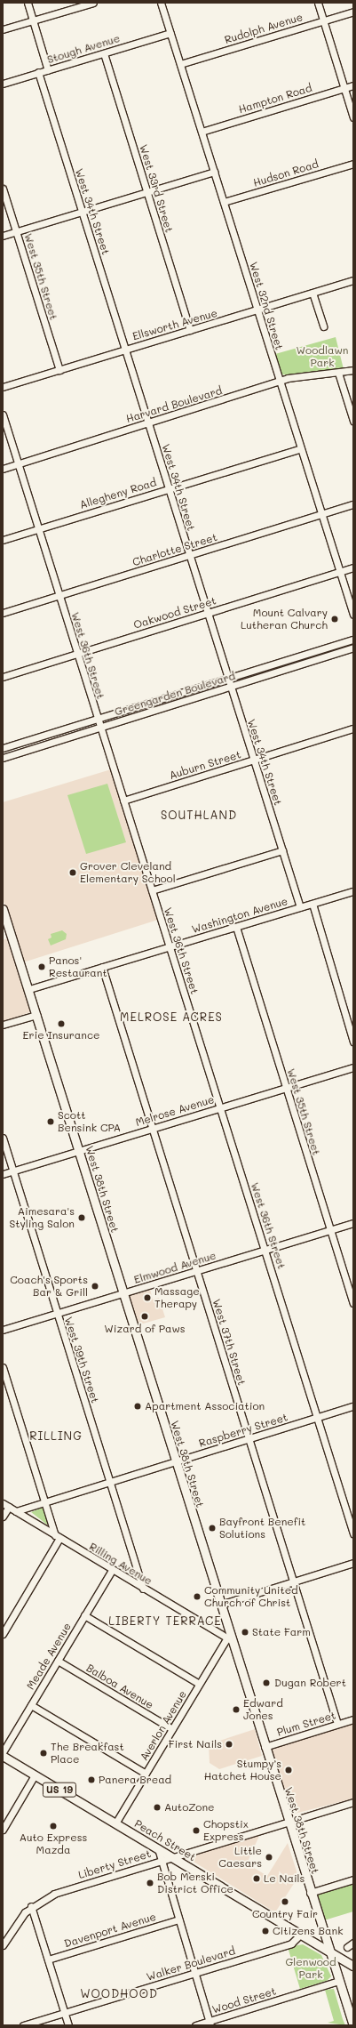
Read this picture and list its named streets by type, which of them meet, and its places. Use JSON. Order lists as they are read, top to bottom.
{
  "streets": {
    "main road": ["West 38th Street", "US 19", "Peach Street"],
    "street": [
      "Rudolph Avenue",
      "Stough Avenue",
      "Hampton Road",
      "Hudson Road",
      "West 33rd Street",
      "West 34th Street",
      "West 35th Street",
      "West 32nd Street",
      "Ellsworth Avenue",
      "Harvard Boulevard",
      "Allegheny Road",
      "Charlotte Street",
      "Oakwood Street",
      "West 36th Street",
      "Greengarden Boulevard",
      "Auburn Street",
      "Washington Avenue",
      "Melrose Avenue",
      "Elmwood Avenue",
      "West 37th Street",
      "West 39th Street",
      "Raspberry Street",
      "Rilling Avenue",
      "Meade Avenue",
      "Balboa Avenue",
      "Plum Street",
      "Averlon Avenue",
      "Liberty Street",
      "Davenport Avenue",
      "Walker Boulevard",
      "Wood Street"
    ]
  },
  "crossings": [
    ["Rudolph Avenue", "West 32nd Street"],
    ["Stough Avenue", "West 33rd Street"],
    ["Stough Avenue", "West 34th Street"],
    ["Stough Avenue", "West 32nd Street"],
    ["Hampton Road", "West 32nd Street"],
    ["Hudson Road", "West 32nd Street"],
    ["West 33rd Street", "Ellsworth Avenue"],
    ["West 34th Street", "Ellsworth Avenue"],
    ["West 34th Street", "Harvard Boulevard"],
    ["West 34th Street", "Allegheny Road"],
    ["West 34th Street", "Charlotte Street"],
    ["West 34th Street", "Oakwood Street"],
    ["West 34th Street", "Greengarden Boulevard"],
    ["West 34th Street", "Auburn Street"],
    ["West 34th Street", "Washington Avenue"],
    ["West 35th Street", "Ellsworth Avenue"],
    ["West 35th Street", "Washington Avenue"],
    ["West 35th Street", "Melrose Avenue"],
    ["West 35th Street", "Elmwood Avenue"],
    ["West 32nd Street", "Ellsworth Avenue"],
    ["West 32nd Street", "Harvard Boulevard"],
    ["West 32nd Street", "Allegheny Road"],
    ["West 32nd Street", "Charlotte Street"],
    ["West 32nd Street", "Oakwood Street"],
    ["Harvard Boulevard", "West 36th Street"],
    ["Allegheny Road", "West 36th Street"],
    ["Charlotte Street", "West 36th Street"],
    ["Oakwood Street", "West 36th Street"],
    ["West 36th Street", "Greengarden Boulevard"],
    ["West 36th Street", "Auburn Street"],
    ["West 36th Street", "Washington Avenue"],
    ["West 36th Street", "Melrose Avenue"],
    ["West 36th Street", "Elmwood Avenue"],
    ["West 36th Street", "Raspberry Street"],
    ["Washington Avenue", "West 38th Street"],
    ["Washington Avenue", "West 37th Street"],
    ["Melrose Avenue", "West 38th Street"],
    ["Melrose Avenue", "West 37th Street"],
    ["Melrose Avenue", "West 39th Street"],
    ["West 38th Street", "Elmwood Avenue"],
    ["West 38th Street", "Raspberry Street"],
    ["West 38th Street", "Rilling Avenue"],
    ["West 38th Street", "Plum Street"],
    ["West 38th Street", "Averlon Avenue"],
    ["West 38th Street", "Peach Street"],
    ["West 38th Street", "Liberty Street"],
    ["West 38th Street", "Wood Street"],
    ["Elmwood Avenue", "West 37th Street"],
    ["Elmwood Avenue", "West 39th Street"],
    ["West 37th Street", "Raspberry Street"],
    ["West 37th Street", "Plum Street"],
    ["West 39th Street", "Raspberry Street"],
    ["West 39th Street", "Rilling Avenue"],
    ["Raspberry Street", "Rilling Avenue"],
    ["Rilling Avenue", "Meade Avenue"],
    ["Rilling Avenue", "Averlon Avenue"],
    ["Meade Avenue", "Balboa Avenue"],
    ["Balboa Avenue", "Averlon Avenue"],
    ["Averlon Avenue", "Peach Street"],
    ["Peach Street", "Liberty Street"],
    ["Peach Street", "Walker Boulevard"]
  ],
  "districts": [
    "SOUTHLAND",
    "MELROSE ACRES",
    "RILLING",
    "LIBERTY TERRACE",
    "WOODHOOD"
  ],
  "parks": ["Woodlawn Park", "Glenwood Park"],
  "places": [
    "Mount Calvary Lutheran Church",
    "Grover Cleveland Elementary School",
    "Panos' Restaurant",
    "Erie Insurance",
    "Scott Bensink CPA",
    "Aimesara's Styling Salon",
    "Coach's Sports Bar & Grill",
    "Massage Therapy",
    "Wizard of Paws",
    "Apartment Association",
    "Bayfront Benefit Solutions",
    "Community United Church of Christ",
    "State Farm",
    "Dugan Robert",
    "Edward Jones",
    "First Nails",
    "The Breakfast Place",
    "Stumpy's Hatchet House",
    "Panera Bread",
    "AutoZone",
    "Auto Express Mazda",
    "Chopstix Express",
    "Little Caesars",
    "Le Nails",
    "Bob Merski District Office",
    "Country Fair",
    "Citizens Bank"
  ]
}
